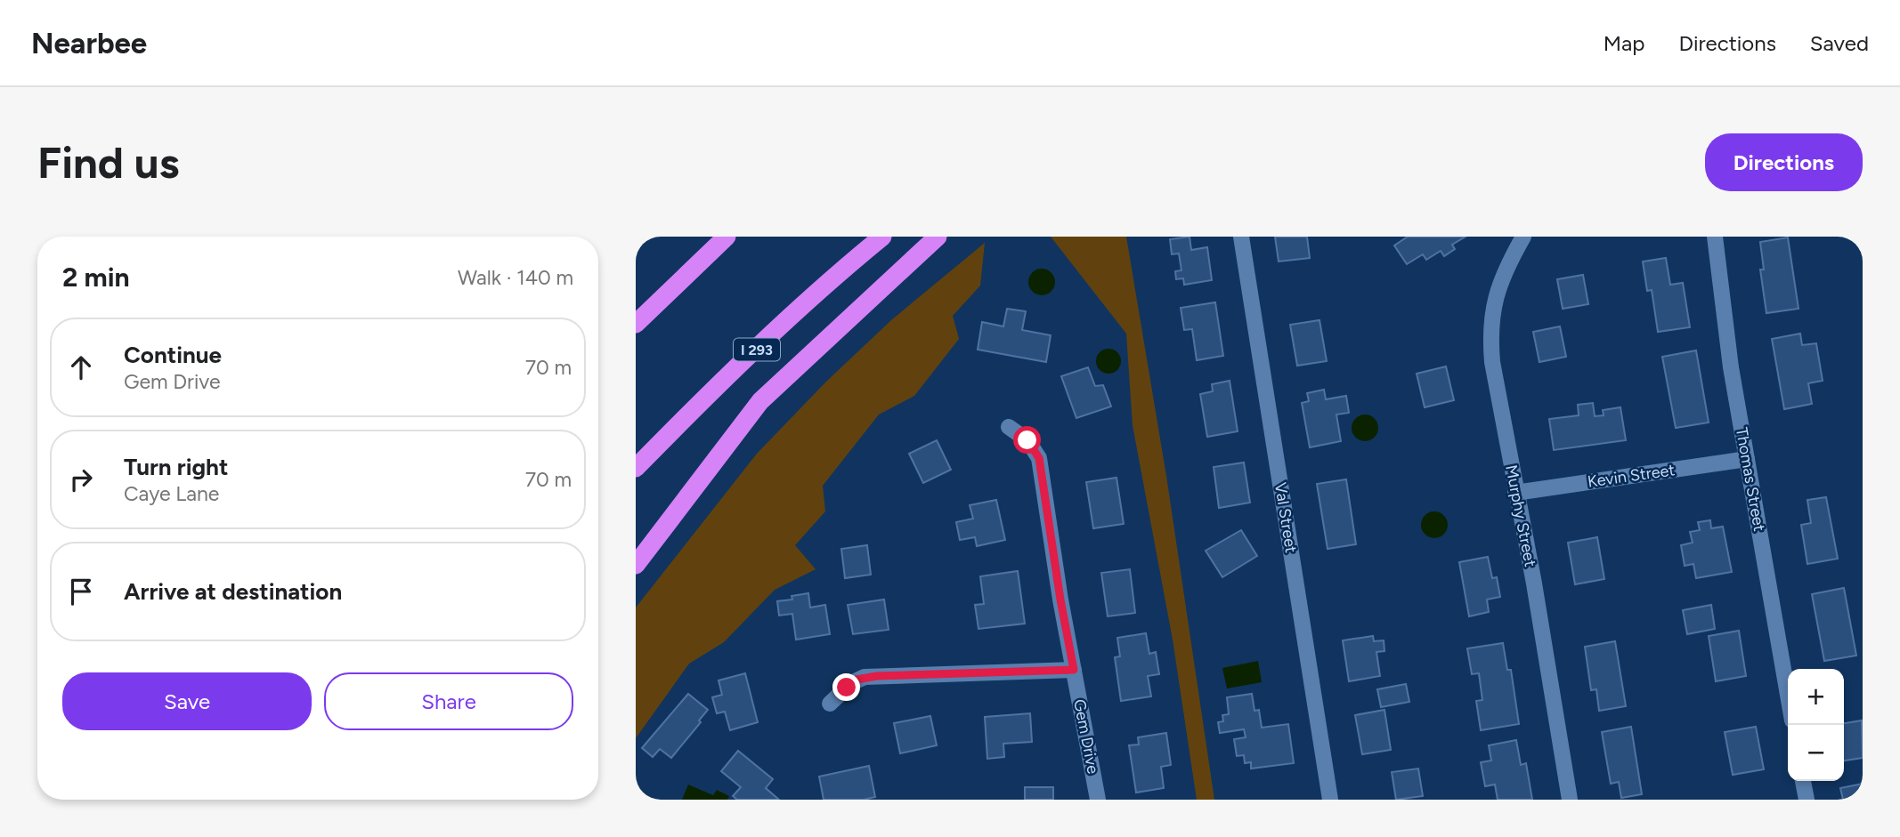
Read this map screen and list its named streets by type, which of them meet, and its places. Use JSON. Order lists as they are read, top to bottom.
{
  "streets": {
    "highway": ["I 293"],
    "street": [
      "Kevin Street",
      "Thomas Street",
      "Murphy Street",
      "Val Street",
      "Gem Drive"
    ]
  },
  "crossings": [
    ["Kevin Street", "Thomas Street"],
    ["Kevin Street", "Murphy Street"]
  ],
  "page": {
    "header": "Nearbee",
    "nav": ["Map", "Directions", "Saved"],
    "buttons": [
      "Directions",
      ["Save", "Share"]
    ],
    "title": "Find us",
    "heading": ["2 min", "Walk · 140 m"],
    "list": [
      ["Continue", "Gem Drive", "70 m"],
      ["Turn right", "Caye Lane", "70 m"],
      "Arrive at destination"
    ],
    "map_buttons": ["+", "−"]
  }
}
